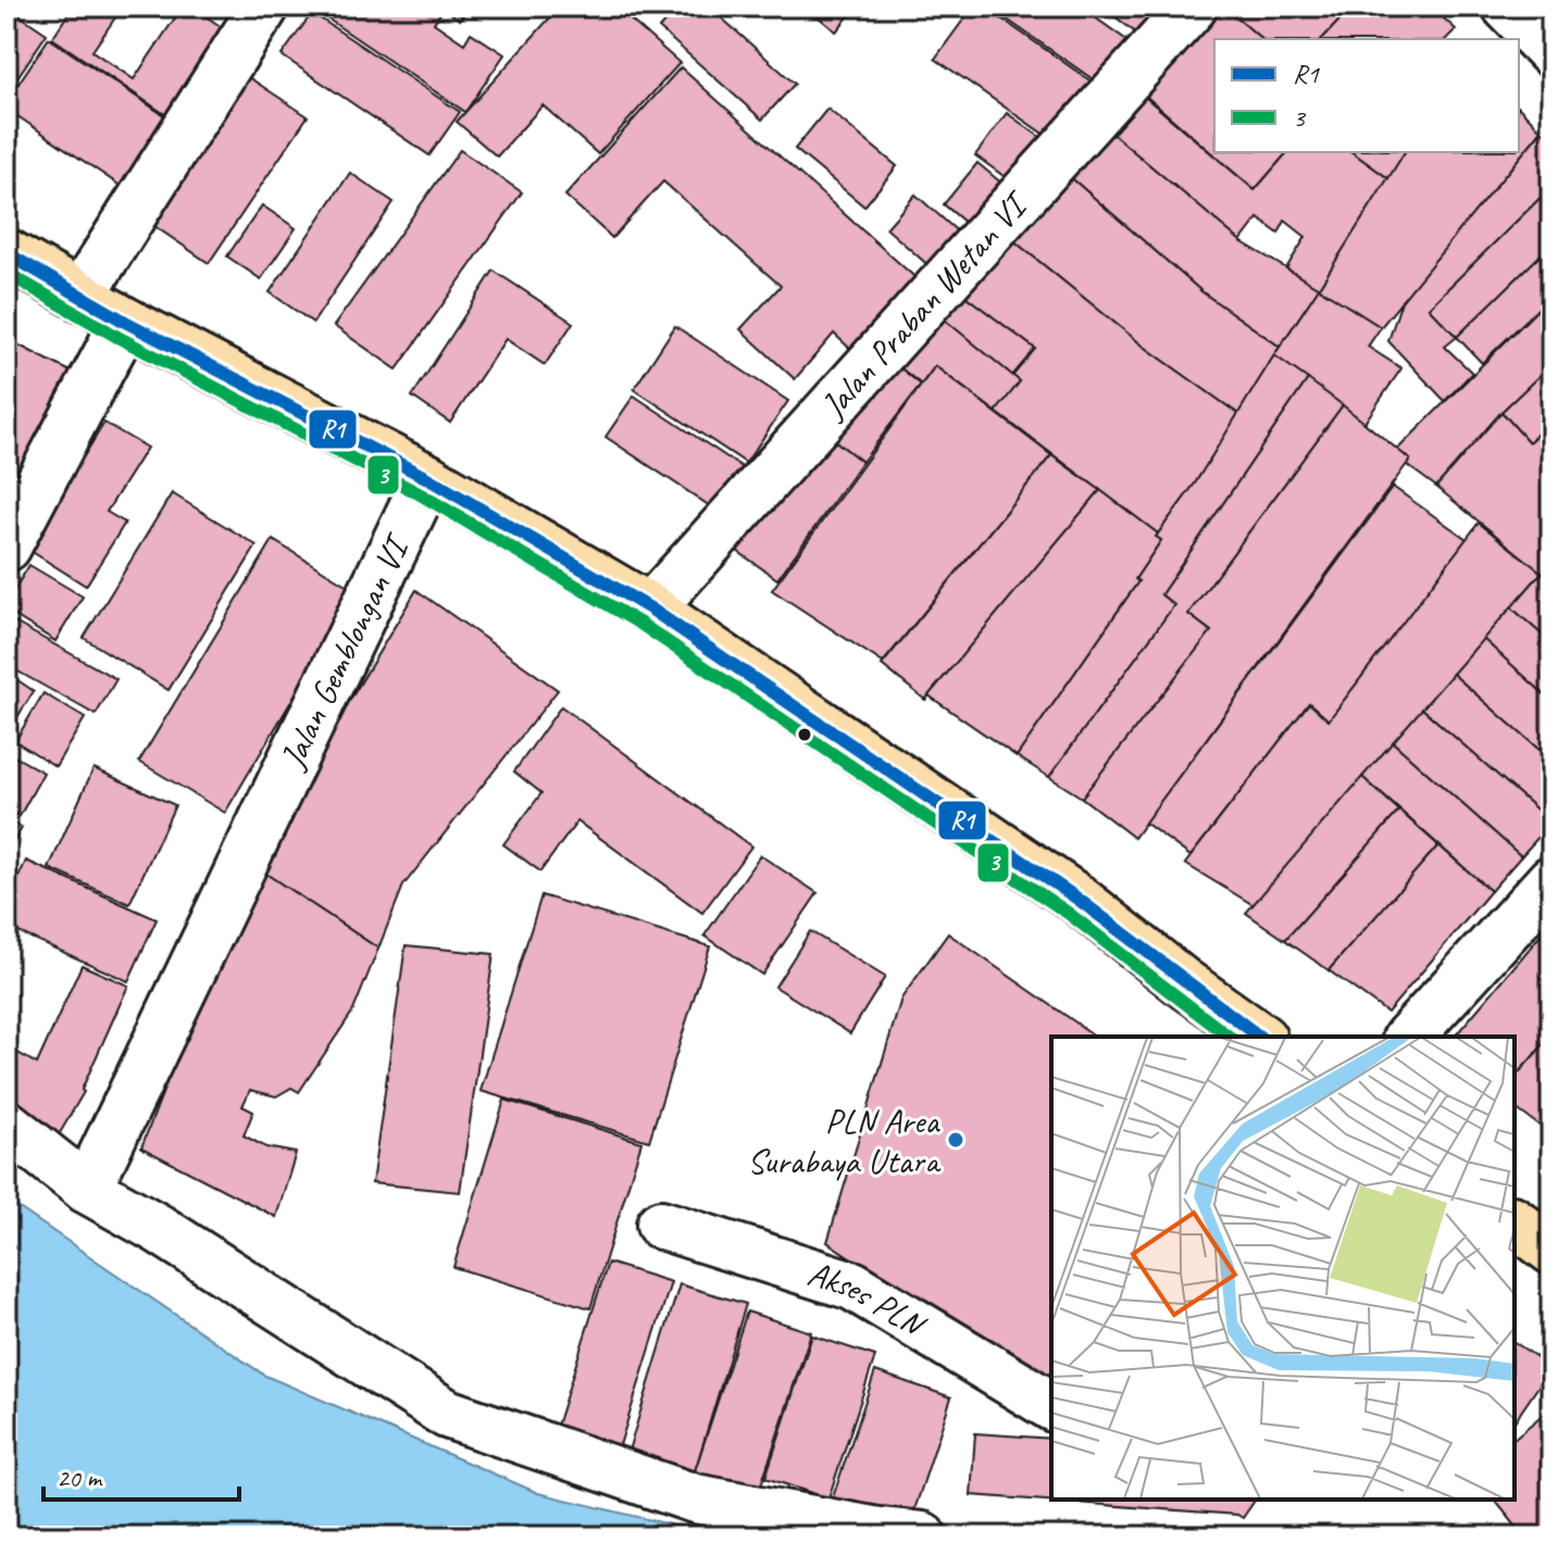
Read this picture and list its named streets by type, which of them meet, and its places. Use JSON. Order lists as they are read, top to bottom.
{
  "streets": {
    "street": ["Jalan Praban Wetan VI", "Jalan Gemblongan VI", "Akses PLN"]
  },
  "places": ["PLN Area Surabaya Utara"],
  "lines": ["transit line R1", "transit line 3"],
  "legend": ["R1", "3"],
  "scale_bar": "20 m"
}
